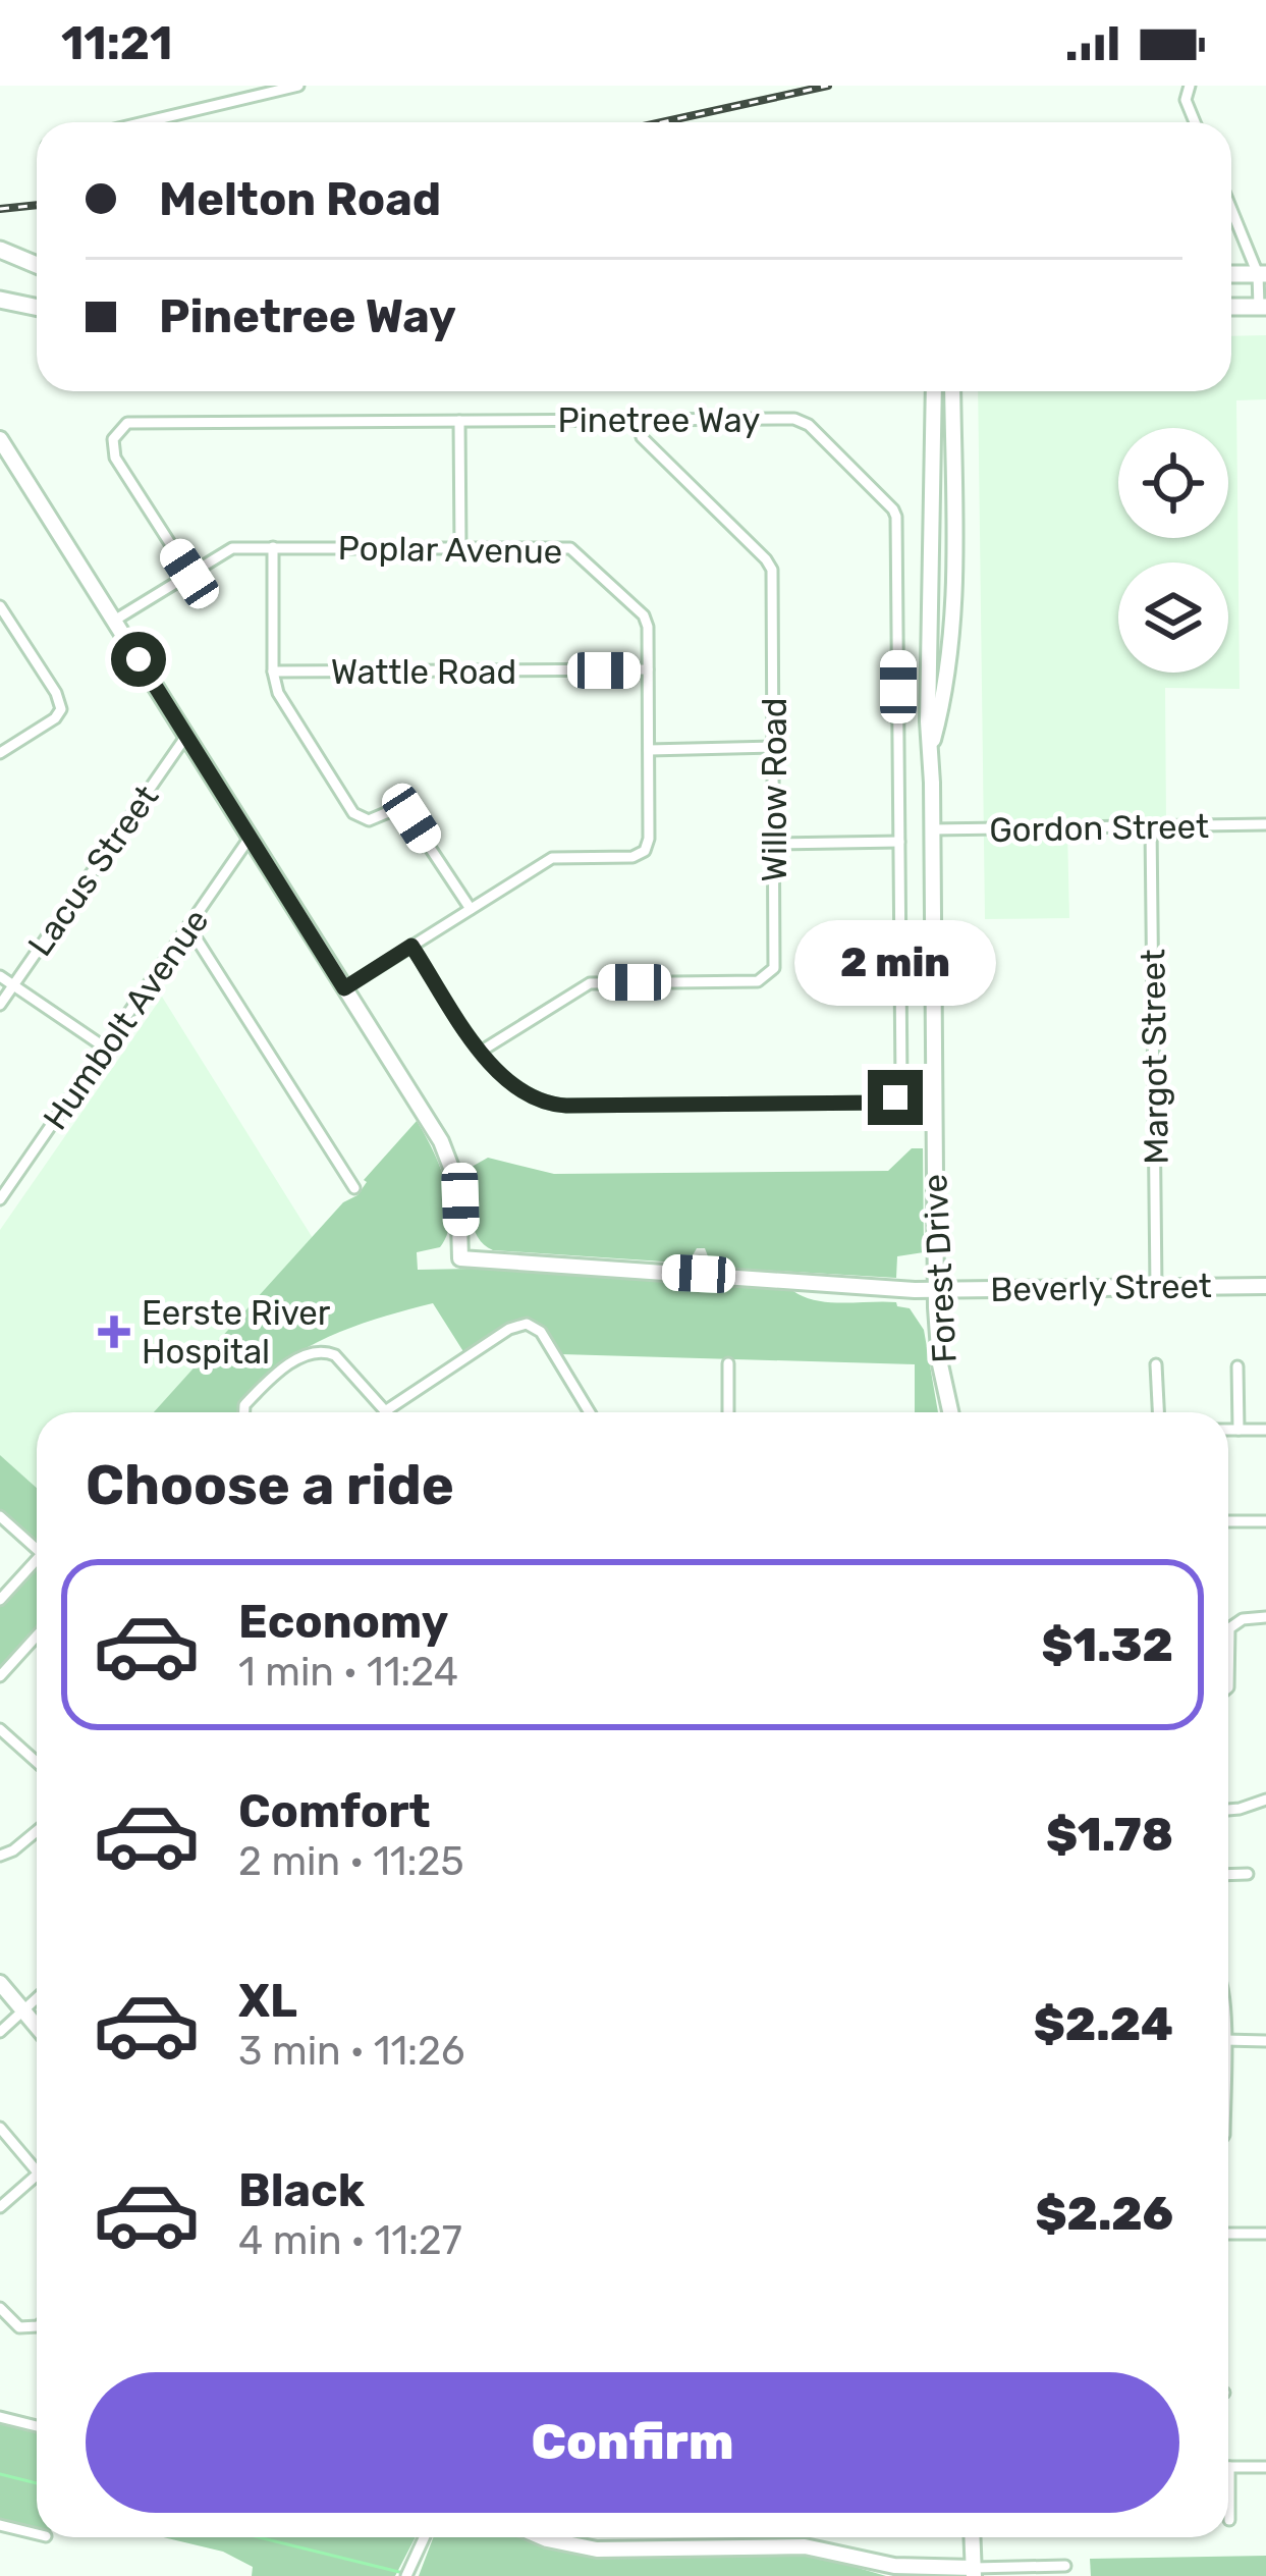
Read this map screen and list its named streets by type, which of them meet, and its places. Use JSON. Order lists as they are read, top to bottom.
{
  "streets": {
    "street": [
      "Pinetree Way",
      "Poplar Avenue",
      "Wattle Road",
      "Willow Road",
      "Gordon Street",
      "Lacus Street",
      "Humbolt Avenue",
      "Margot Street",
      "Forest Drive",
      "Beverly Street"
    ]
  },
  "crossings": [
    ["Pinetree Way", "Poplar Avenue"],
    ["Pinetree Way", "Willow Road"],
    ["Poplar Avenue", "Wattle Road"],
    ["Poplar Avenue", "Beverly Street"],
    ["Gordon Street", "Margot Street"],
    ["Gordon Street", "Forest Drive"],
    ["Margot Street", "Beverly Street"],
    ["Forest Drive", "Beverly Street"]
  ],
  "places": {
    "health": ["Eerste River Hospital"]
  },
  "page": {
    "status": "11:21",
    "banner": ["Melton Road", "Pinetree Way"],
    "bubble": "2 min",
    "heading": "Choose a ride",
    "list": [
      {
        "name": "Economy",
        "note": "1 min · 11:24",
        "value": "$1.32"
      },
      {
        "name": "Comfort",
        "note": "2 min · 11:25",
        "value": "$1.78"
      },
      {
        "name": "XL",
        "note": "3 min · 11:26",
        "value": "$2.24"
      },
      {
        "name": "Black",
        "note": "4 min · 11:27",
        "value": "$2.26"
      }
    ],
    "buttons": "Confirm"
  }
}
